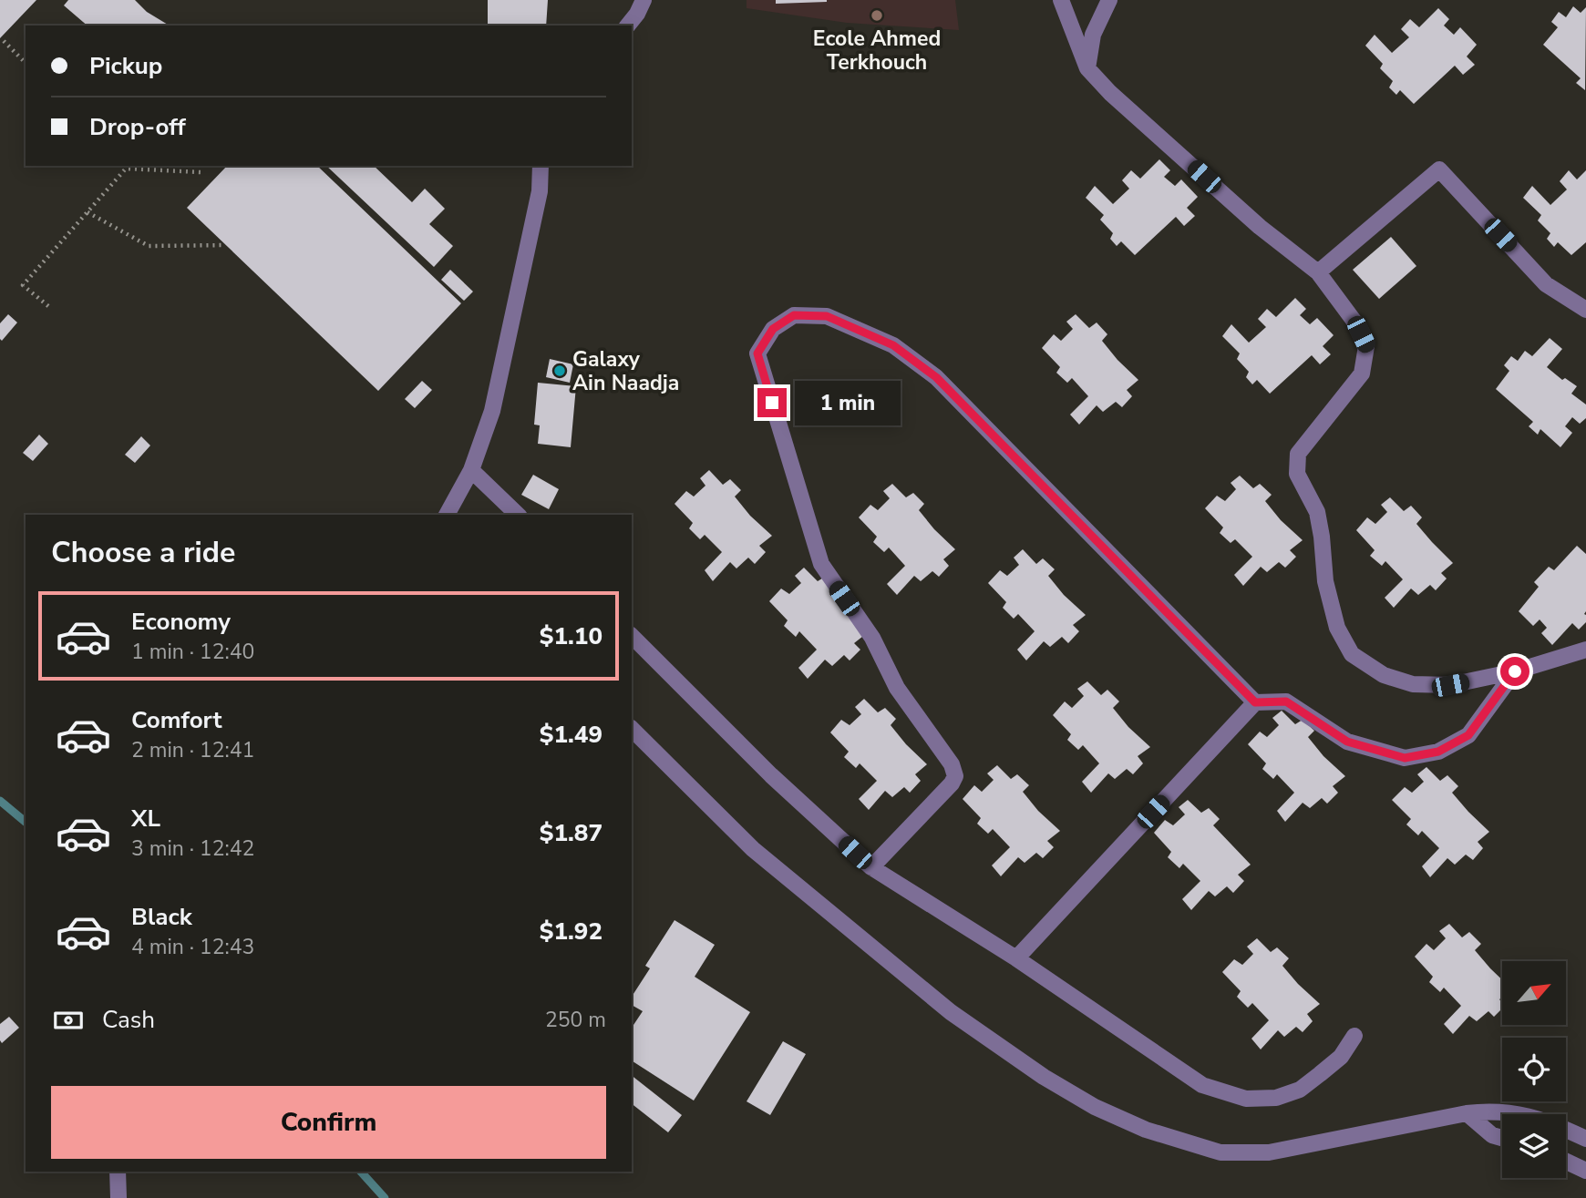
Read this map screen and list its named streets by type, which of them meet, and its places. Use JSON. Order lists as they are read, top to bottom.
{
  "places": ["Ecole Ahmed Terkhouch", "Galaxy Ain Naadja"],
  "north": "top right",
  "page": {
    "banner": ["Pickup", "Drop-off"],
    "bubble": "1 min",
    "heading": "Choose a ride",
    "list": [
      {
        "name": "Economy",
        "note": "1 min · 12:40",
        "value": "$1.10"
      },
      {
        "name": "Comfort",
        "note": "2 min · 12:41",
        "value": "$1.49"
      },
      {
        "name": "XL",
        "note": "3 min · 12:42",
        "value": "$1.87"
      },
      {
        "name": "Black",
        "note": "4 min · 12:43",
        "value": "$1.92"
      }
    ],
    "pay": ["Cash", "250 m"],
    "buttons": "Confirm"
  }
}
